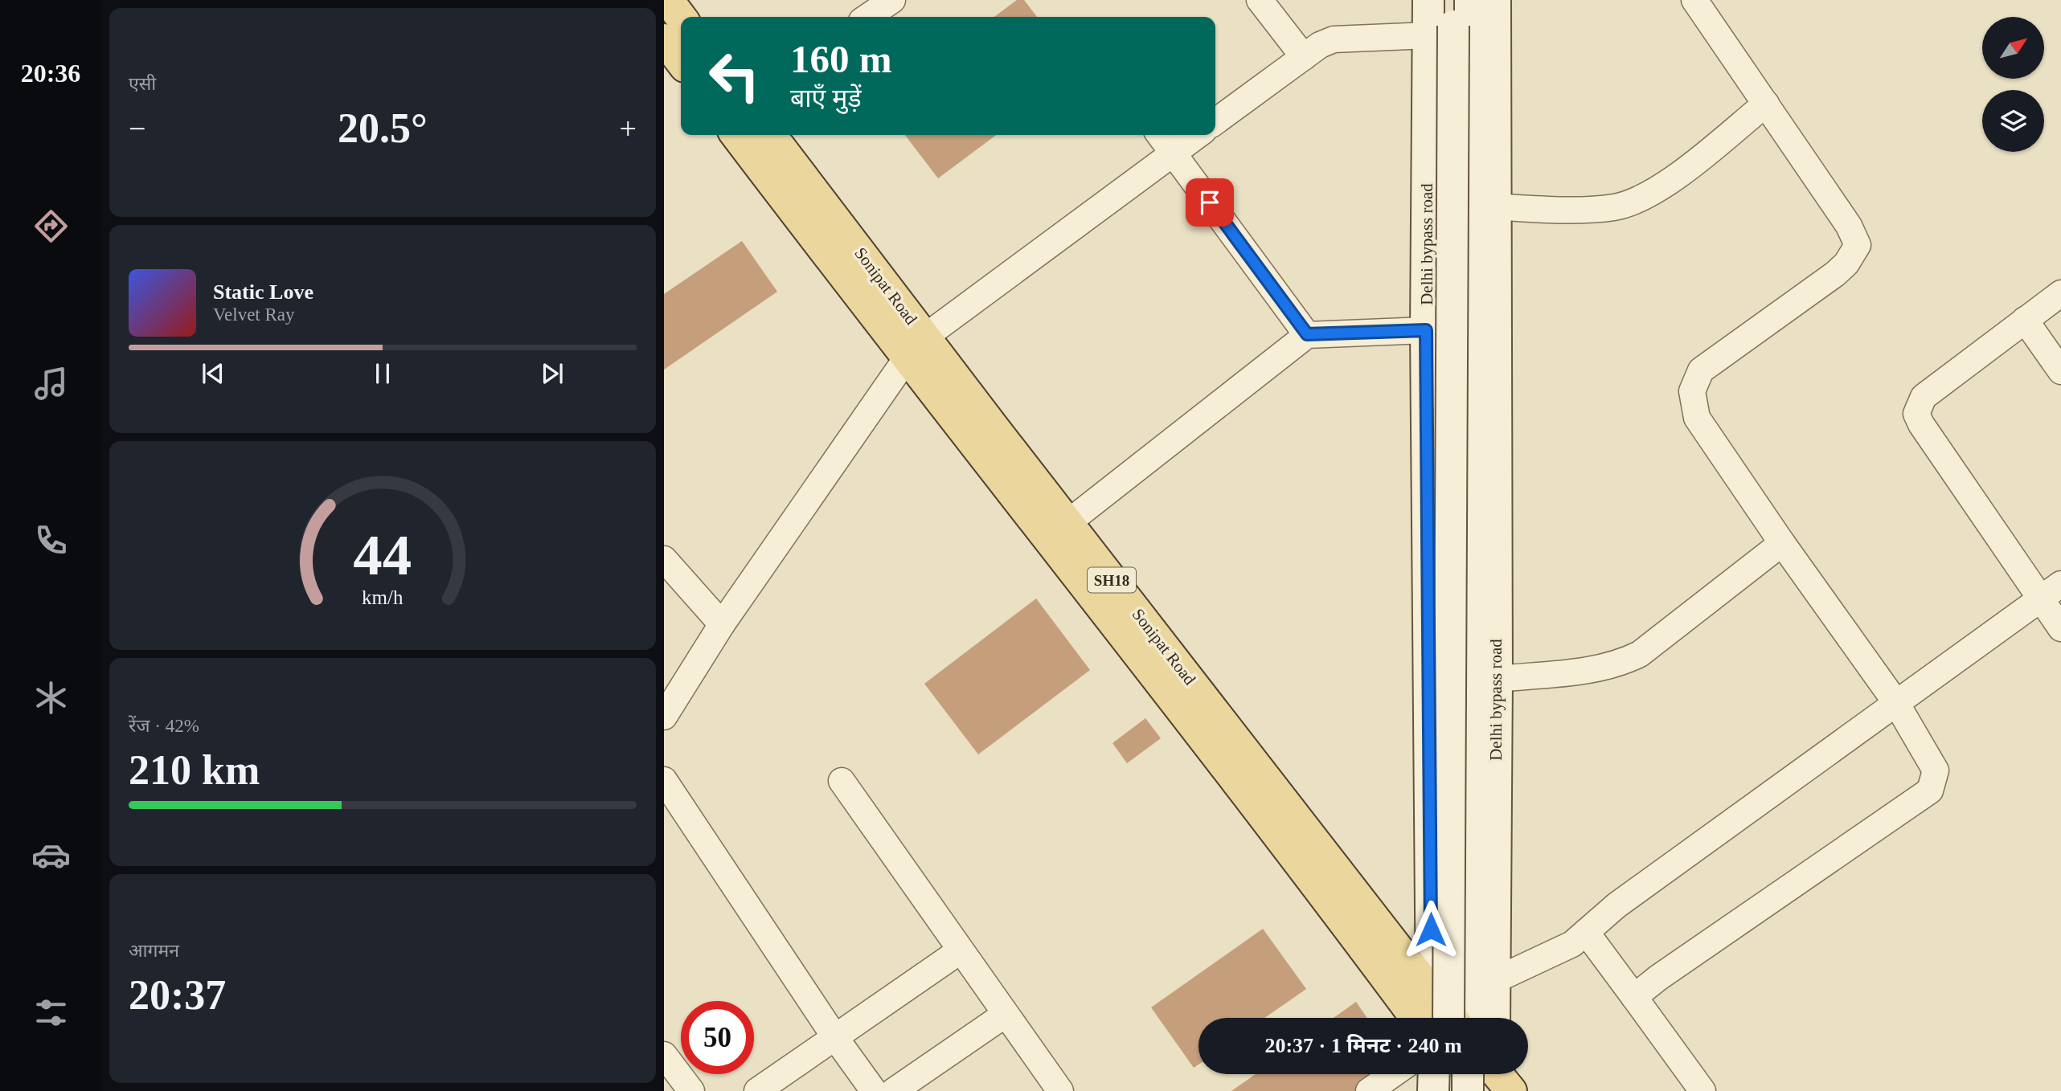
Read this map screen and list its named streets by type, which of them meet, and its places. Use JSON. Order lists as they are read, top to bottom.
{
  "streets": {
    "main road": ["Delhi bypass road", "Sonipat Road", "SH18"]
  },
  "crossings": [
    ["Delhi bypass road", "Sonipat Road"]
  ],
  "north": "top right",
  "page": {
    "tabs": "20:36",
    "tile": [
      "एसी",
      ["रेंज · 42%", "210 km"],
      ["आगमन", "20:37"]
    ],
    "turn": ["160 m", "बाएँ मुड़ें"],
    "heat": ["−", "20.5°", "+"],
    "song": ["Static Love", "Velvet Ray"],
    "limit": "50",
    "trip": "20:37 · 1 मिनट · 240 m",
    "gauge": ["44", "km/h"]
  }
}
